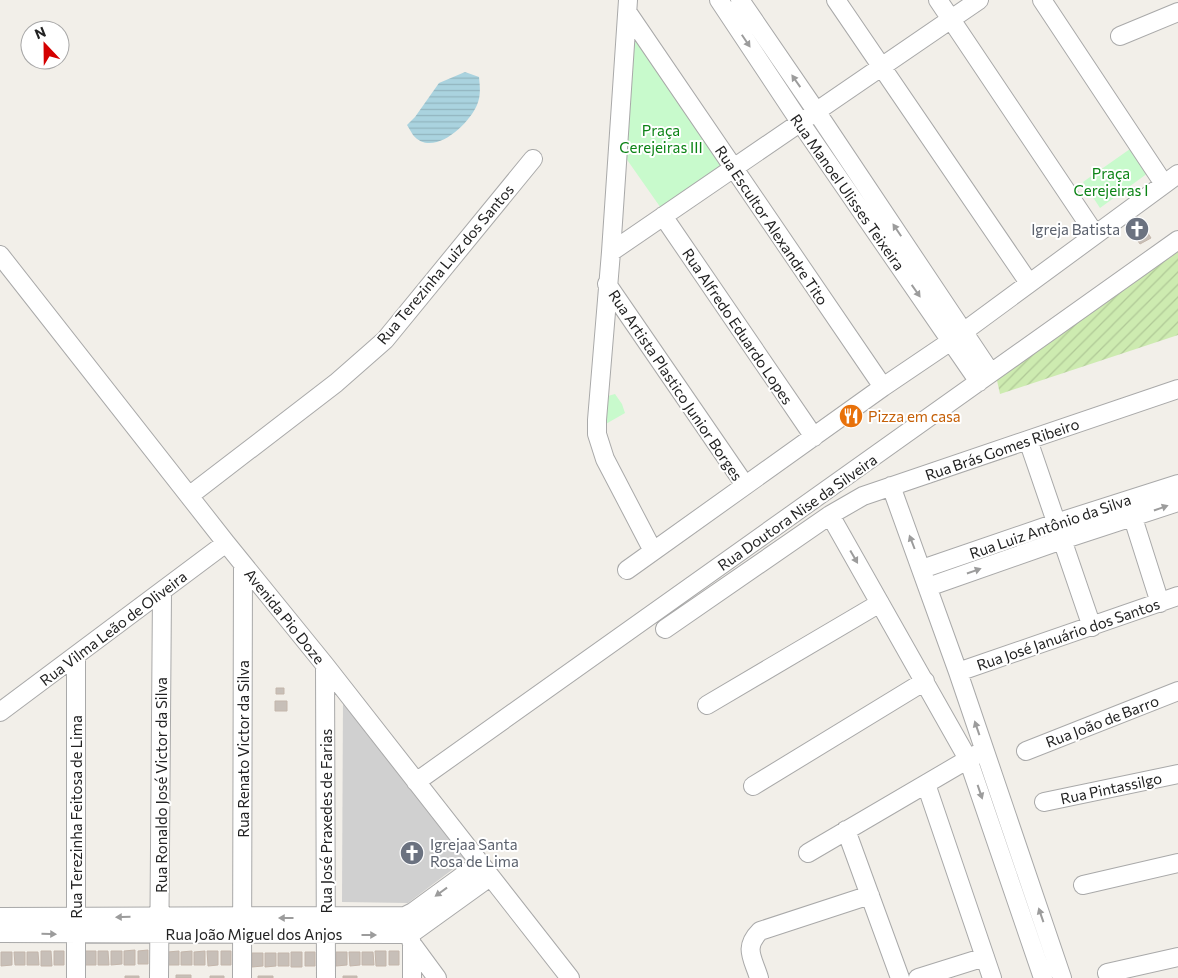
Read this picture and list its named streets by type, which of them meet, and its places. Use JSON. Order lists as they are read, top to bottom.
{
  "streets": {
    "street": [
      "Rua Manoel Ulisses Teixeira",
      "Rua Escultor Alexandre Tito",
      "Rua Terezinha Luiz dos Santos",
      "Rua Alfredo Eduardo Lopes",
      "Rua Artista Plastico Junior Borges",
      "Rua Brás Gomes Ribeiro",
      "Rua Doutora Nise da Silveira",
      "Rua Luiz Antônio da Silva",
      "Avenida Pio Doze",
      "Rua Vilma Leão de Oliveira",
      "Rua José Januário dos Santos",
      "Rua João de Barro",
      "Rua Renato Victor da Silva",
      "Rua Ronaldo José Victor da Silva",
      "Rua Pintassilgo",
      "Rua Terezinha Feitosa de Lima",
      "Rua José Praxedes de Farias",
      "Rua João Miguel dos Anjos"
    ]
  },
  "crossings": [
    ["Rua Manoel Ulisses Teixeira", "Rua Doutora Nise da Silveira"],
    ["Rua Terezinha Luiz dos Santos", "Avenida Pio Doze"],
    ["Rua Doutora Nise da Silveira", "Avenida Pio Doze"],
    ["Avenida Pio Doze", "Rua Vilma Leão de Oliveira"],
    ["Avenida Pio Doze", "Rua Renato Victor da Silva"],
    ["Avenida Pio Doze", "Rua José Praxedes de Farias"],
    ["Rua Vilma Leão de Oliveira", "Rua Ronaldo José Victor da Silva"],
    ["Rua Vilma Leão de Oliveira", "Rua Terezinha Feitosa de Lima"],
    ["Rua Renato Victor da Silva", "Rua João Miguel dos Anjos"],
    ["Rua Ronaldo José Victor da Silva", "Rua João Miguel dos Anjos"],
    ["Rua Terezinha Feitosa de Lima", "Rua João Miguel dos Anjos"],
    ["Rua José Praxedes de Farias", "Rua João Miguel dos Anjos"]
  ],
  "parks": ["Praça Cerejeiras III", "Praça Cerejeiras I"],
  "places": {
    "church": ["Igreja Batista", "Igrejaa Santa Rosa de Lima"],
    "restaurant": ["Pizza em casa"]
  },
  "north": "top"
}
